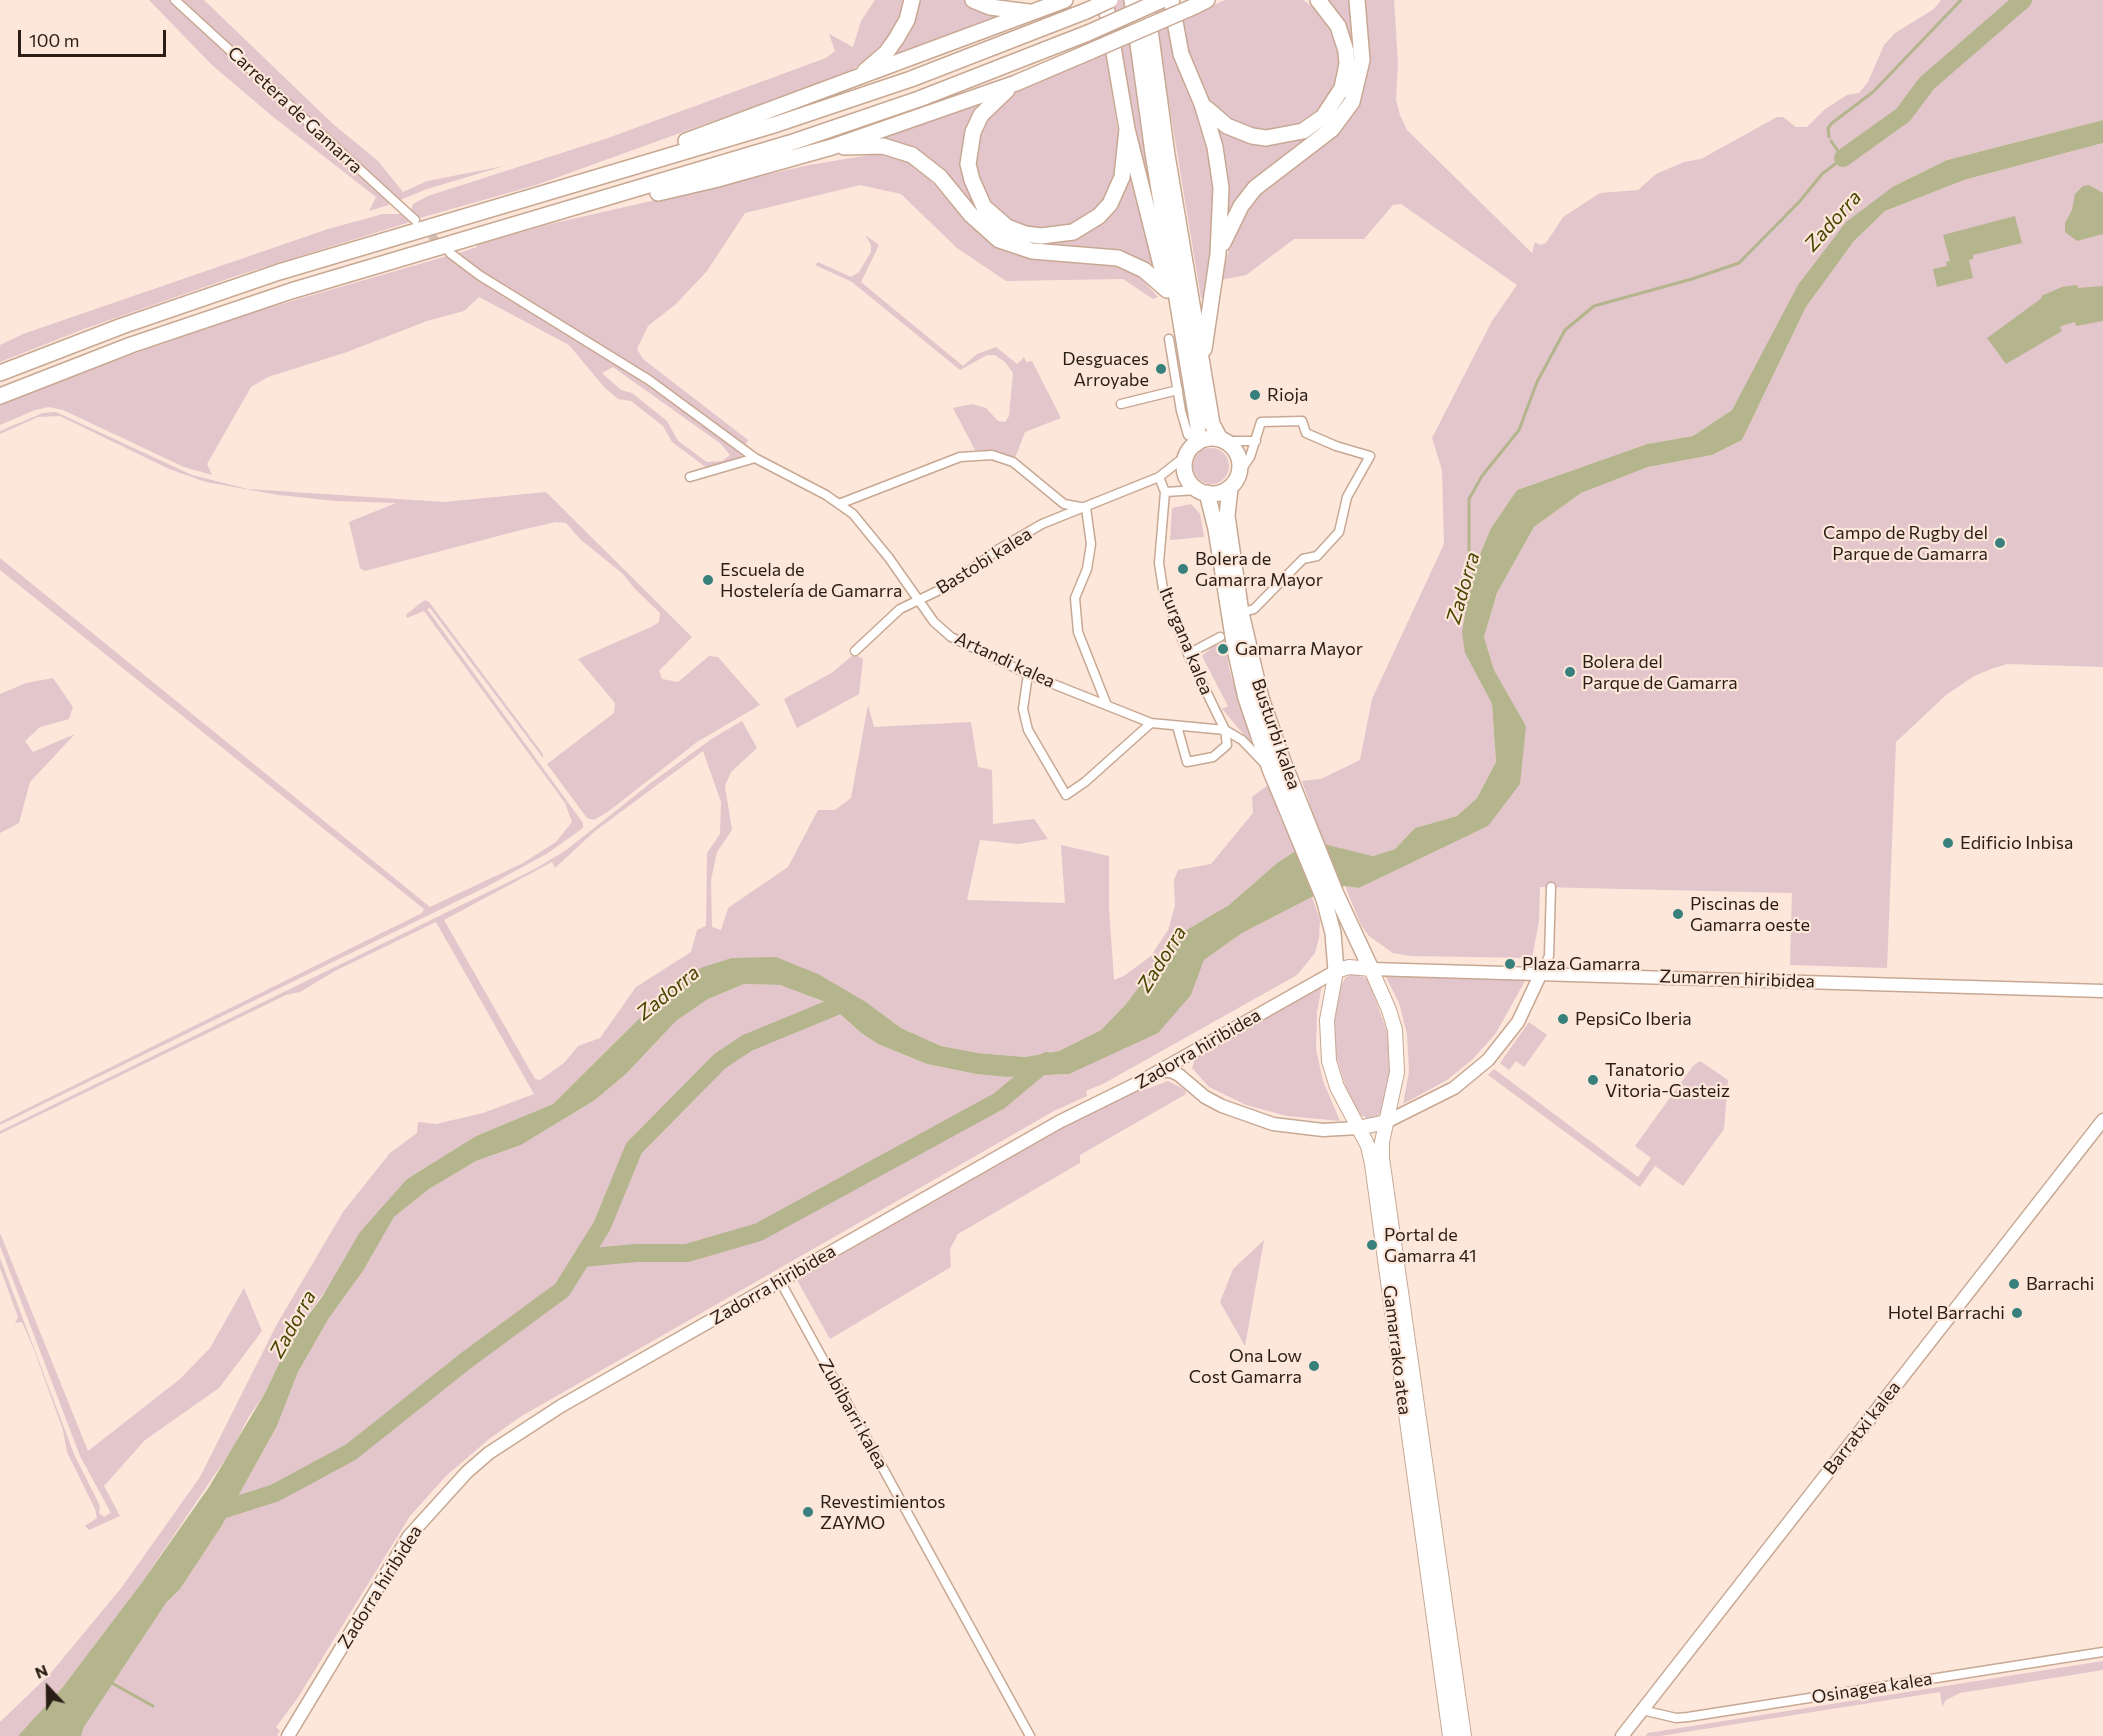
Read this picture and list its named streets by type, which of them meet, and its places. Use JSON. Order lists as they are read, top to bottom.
{
  "streets": {
    "highway": ["Busturbi kalea"],
    "main road": ["Zadorra hiribidea", "Gamarrako atea"],
    "street": [
      "Carretera de Gamarra",
      "Bastobi kalea",
      "Iturgana kalea",
      "Artandi kalea",
      "Zumarren hiribidea",
      "Zubibarri kalea",
      "Barratxi kalea",
      "Osinagea kalea"
    ]
  },
  "crossings": [
    ["Bastobi kalea", "Iturgana kalea"],
    ["Bastobi kalea", "Artandi kalea"],
    ["Bastobi kalea", "Busturbi kalea"],
    ["Iturgana kalea", "Artandi kalea"],
    ["Busturbi kalea", "Zumarren hiribidea"],
    ["Busturbi kalea", "Zadorra hiribidea"],
    ["Busturbi kalea", "Gamarrako atea"],
    ["Zumarren hiribidea", "Zadorra hiribidea"],
    ["Zumarren hiribidea", "Gamarrako atea"],
    ["Zadorra hiribidea", "Gamarrako atea"],
    ["Zadorra hiribidea", "Zubibarri kalea"],
    ["Barratxi kalea", "Osinagea kalea"]
  ],
  "water": ["Zadorra"],
  "places": [
    "Desguaces Arroyabe",
    "Rioja",
    "Campo de Rugby del Parque de Gamarra",
    "Bolera de Gamarra Mayor",
    "Escuela de Hostelería de Gamarra",
    "Gamarra Mayor",
    "Bolera del Parque de Gamarra",
    "Edificio Inbisa",
    "Piscinas de Gamarra oeste",
    "Plaza Gamarra",
    "PepsiCo Iberia",
    "Tanatorio Vitoria-Gasteiz",
    "Portal de Gamarra 41",
    "Barrachi",
    "Hotel Barrachi",
    "Ona Low Cost Gamarra",
    "Revestimientos ZAYMO"
  ],
  "scale_bar": "100 m",
  "north": "top"
}
